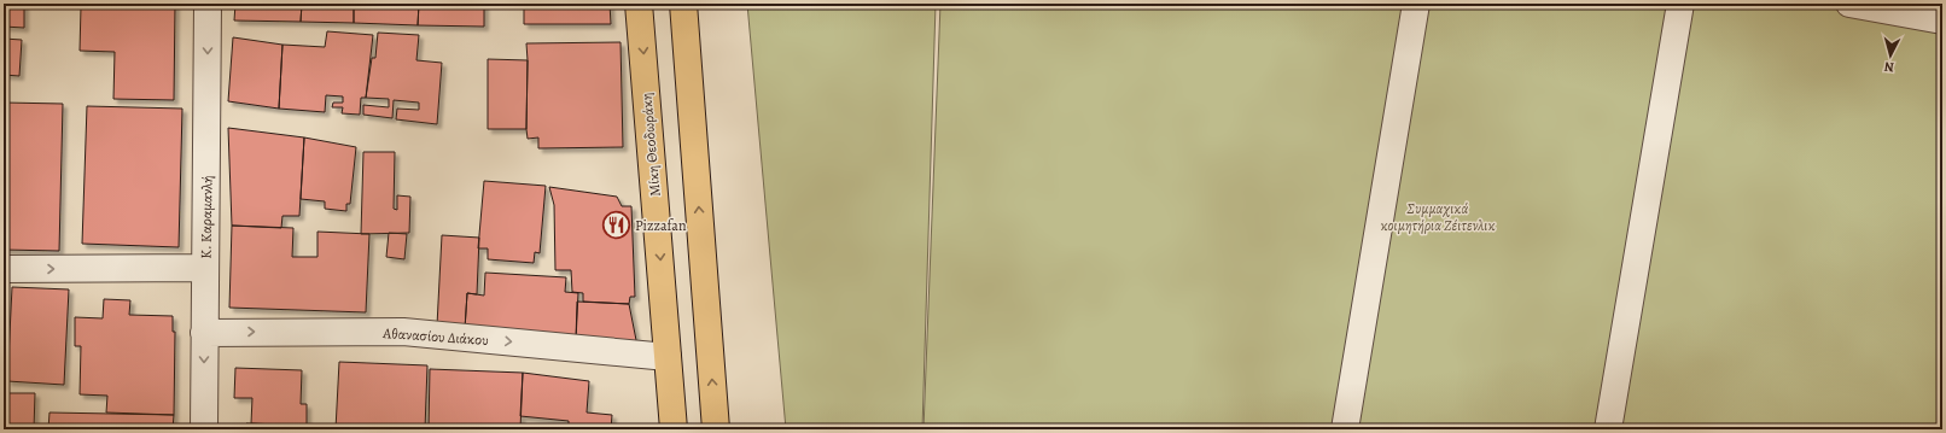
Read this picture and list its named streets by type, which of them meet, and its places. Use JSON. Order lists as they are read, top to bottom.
{
  "streets": {
    "highway": ["Μίκη Θεοδωράκη"],
    "street": ["Κ. Καραμανλή", "Αθανασίου Διάκου"]
  },
  "crossings": [
    ["Μίκη Θεοδωράκη", "Αθανασίου Διάκου"],
    ["Κ. Καραμανλή", "Αθανασίου Διάκου"]
  ],
  "one_way": ["Κ. Καραμανλή", "Αθανασίου Διάκου"],
  "parks": ["Συμμαχικά κοιμητήρια Ζέιτενλικ"],
  "places": {
    "restaurant": ["Pizzafan"]
  },
  "north": "bottom"
}
